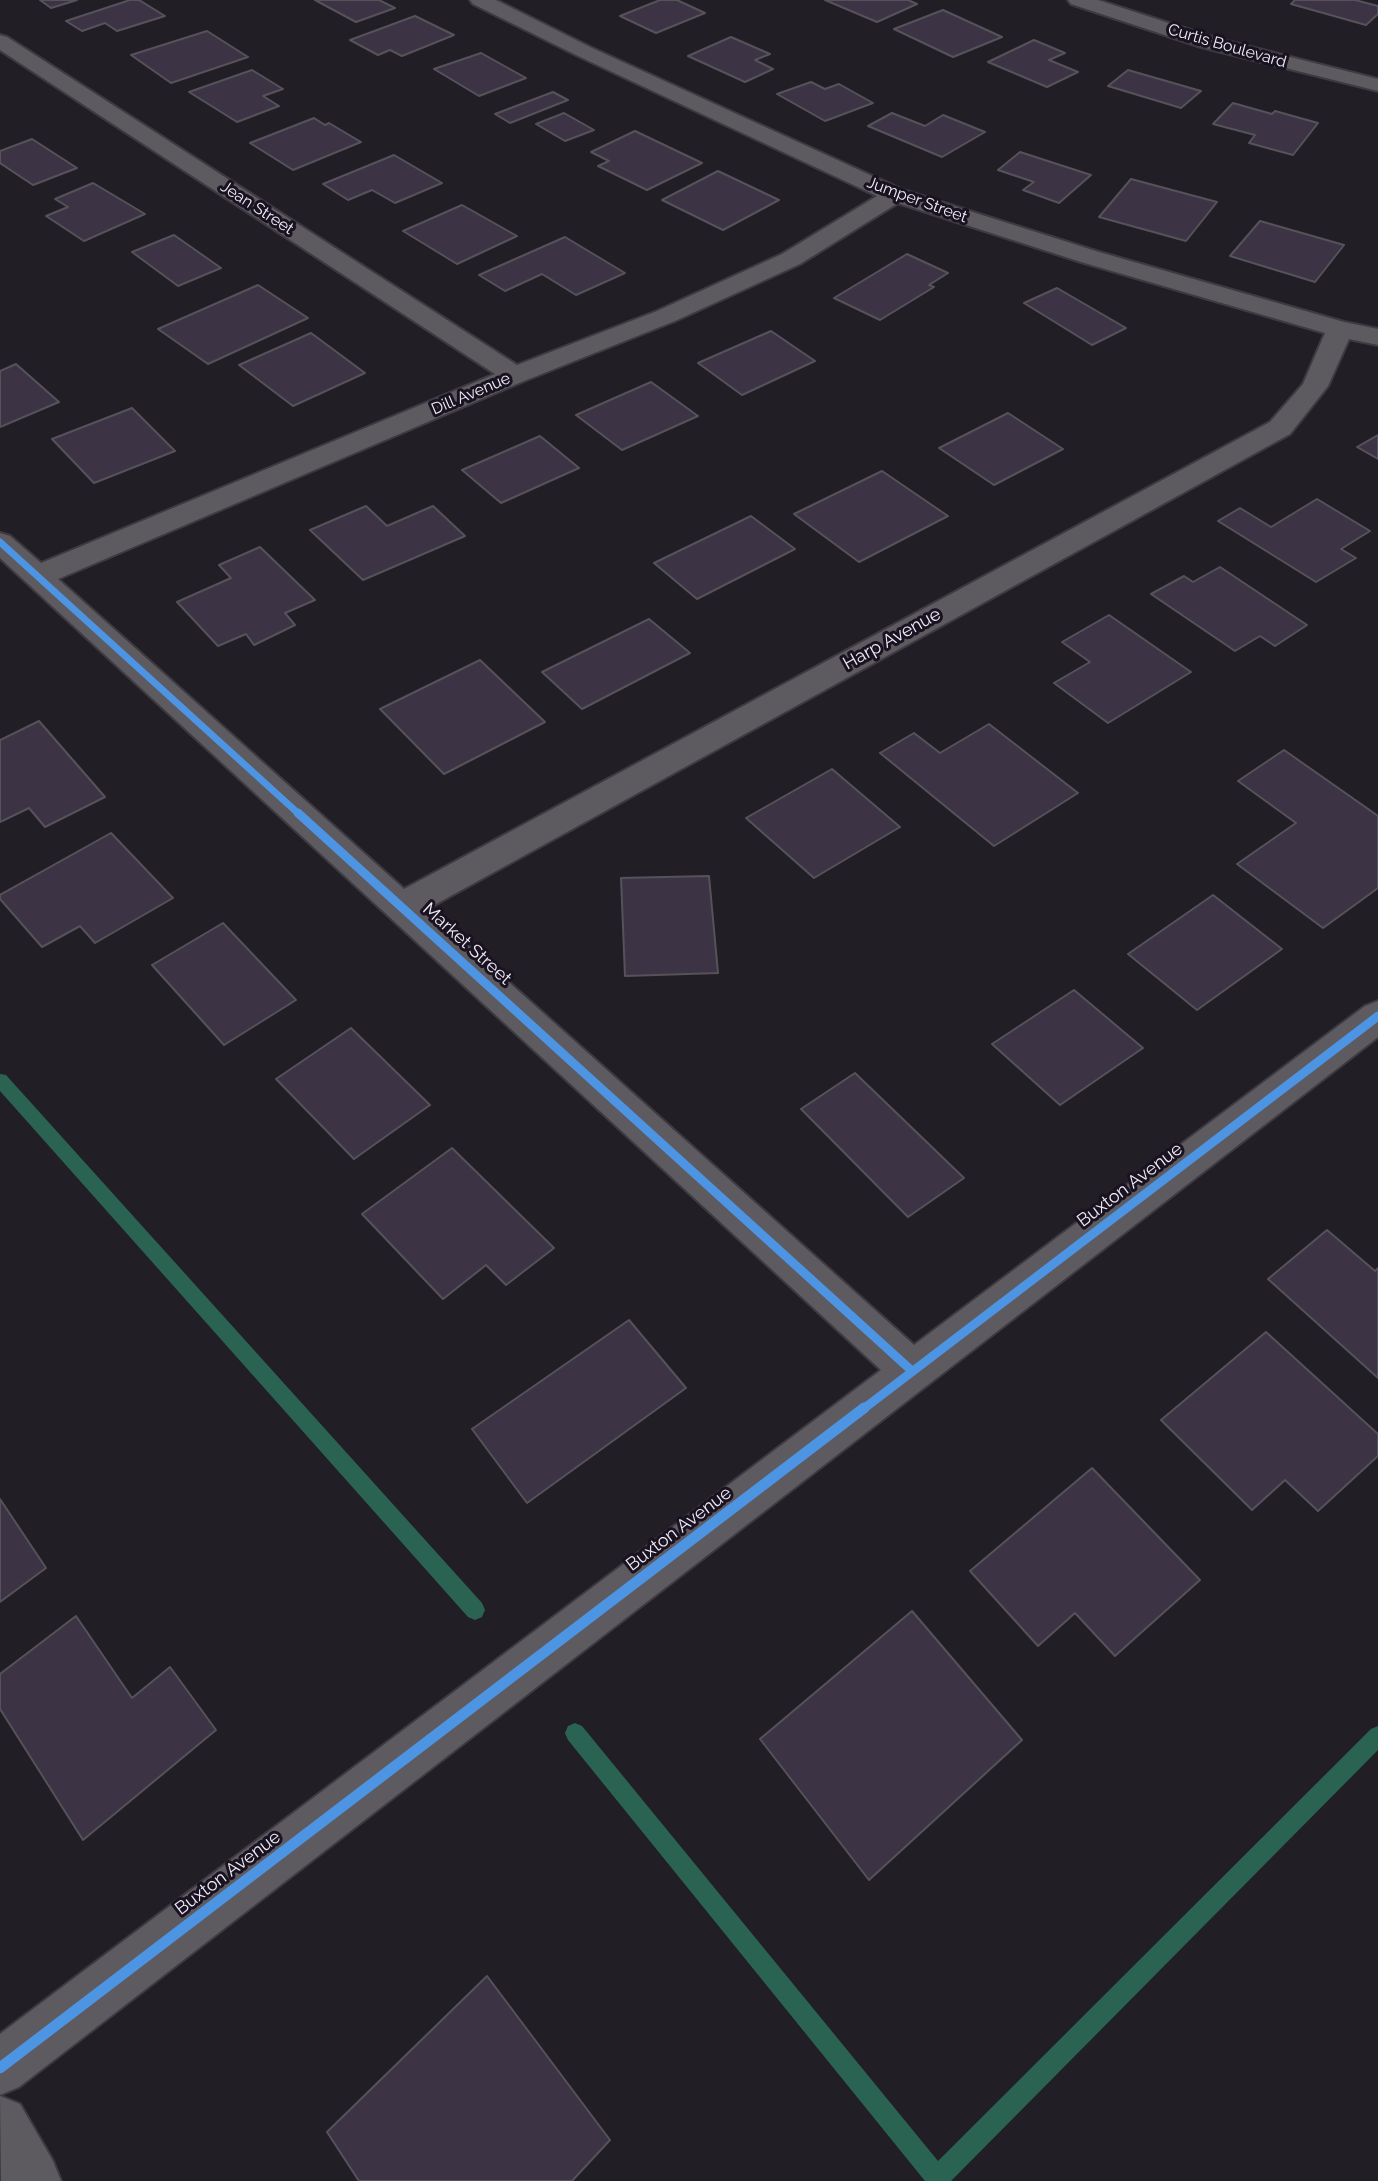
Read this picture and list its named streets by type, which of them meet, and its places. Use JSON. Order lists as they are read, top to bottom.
{
  "streets": {
    "street": [
      "Curtis Boulevard",
      "Jumper Street",
      "Jean Street",
      "Dill Avenue",
      "Harp Avenue",
      "Market Street",
      "Buxton Avenue"
    ]
  },
  "crossings": [
    ["Jumper Street", "Dill Avenue"],
    ["Jumper Street", "Harp Avenue"],
    ["Jean Street", "Dill Avenue"],
    ["Dill Avenue", "Market Street"],
    ["Harp Avenue", "Market Street"],
    ["Market Street", "Buxton Avenue"]
  ]
}
